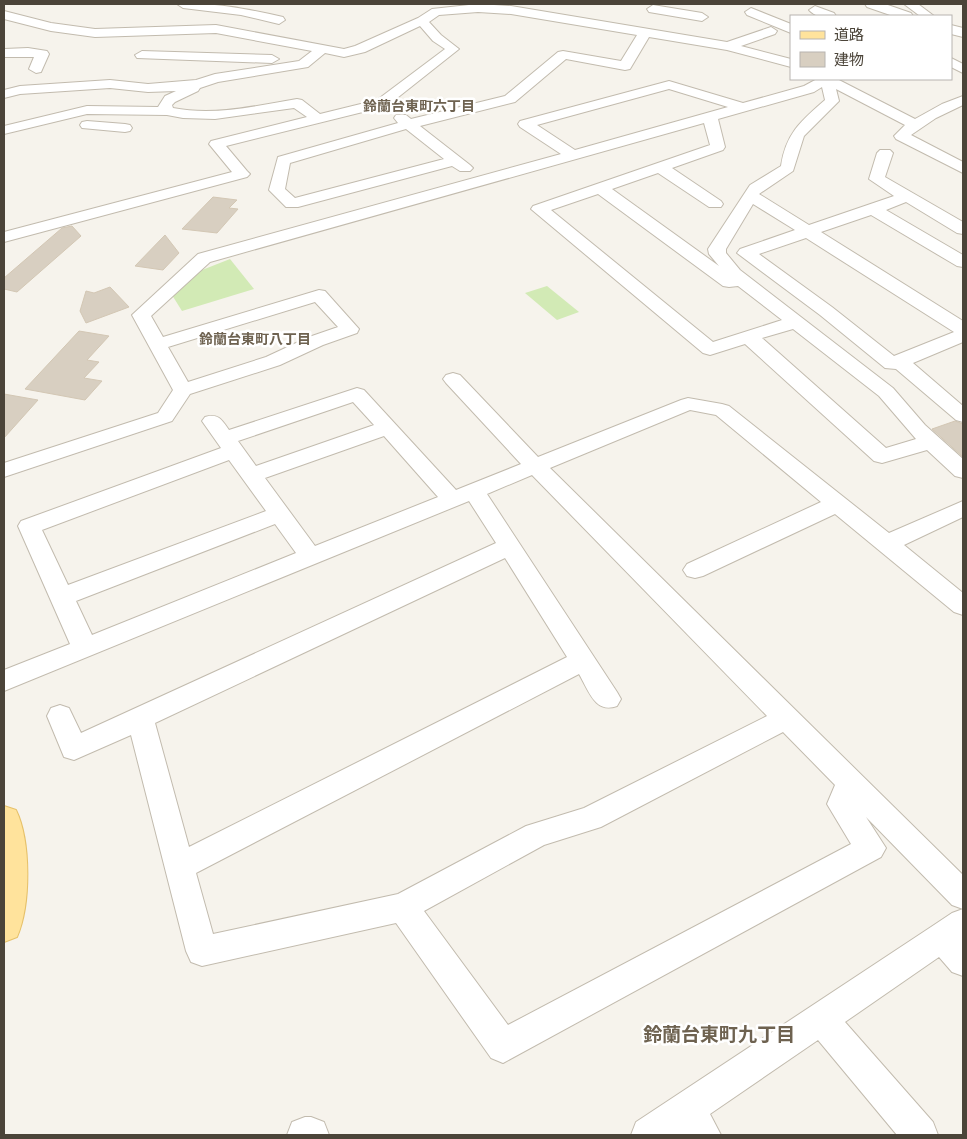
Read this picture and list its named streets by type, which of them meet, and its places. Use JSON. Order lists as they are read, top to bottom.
{
  "districts": ["鈴蘭台東町六丁目", "鈴蘭台東町八丁目", "鈴蘭台東町九丁目"],
  "legend": ["道路", "建物"]
}
